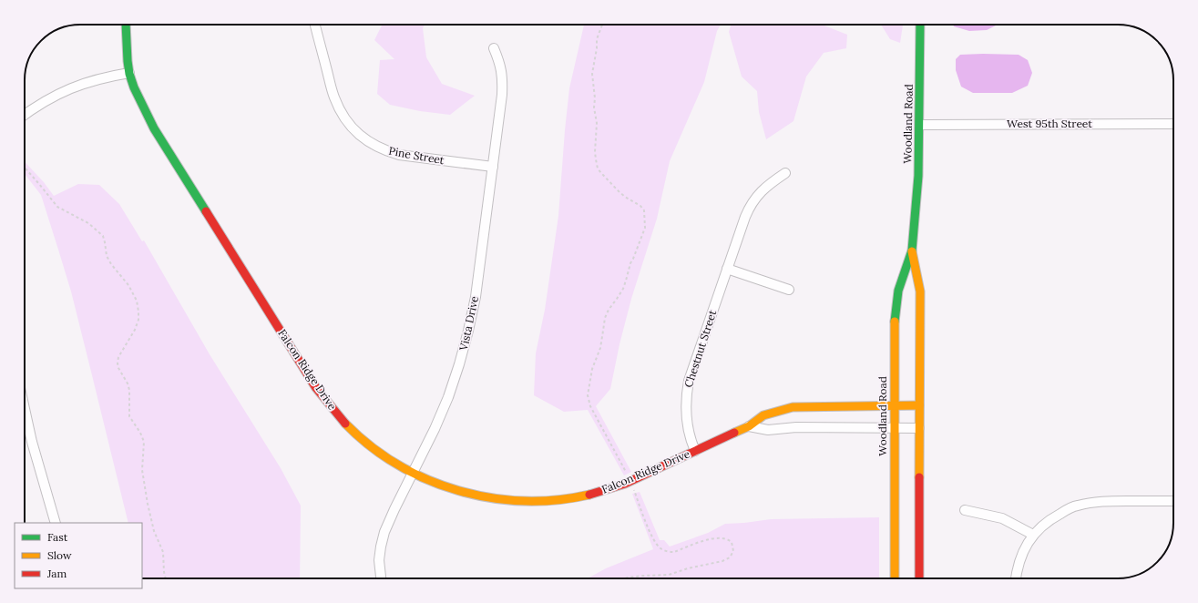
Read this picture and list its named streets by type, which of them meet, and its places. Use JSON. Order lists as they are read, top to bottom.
{
  "streets": {
    "street": [
      "Woodland Road",
      "West 95th Street",
      "Pine Street",
      "Vista Drive",
      "Chestnut Street",
      "Falcon Ridge Drive"
    ]
  },
  "crossings": [
    ["Woodland Road", "West 95th Street"],
    ["Woodland Road", "Falcon Ridge Drive"],
    ["Pine Street", "Vista Drive"],
    ["Vista Drive", "Falcon Ridge Drive"],
    ["Chestnut Street", "Falcon Ridge Drive"]
  ],
  "legend": ["Fast", "Slow", "Jam"]
}
